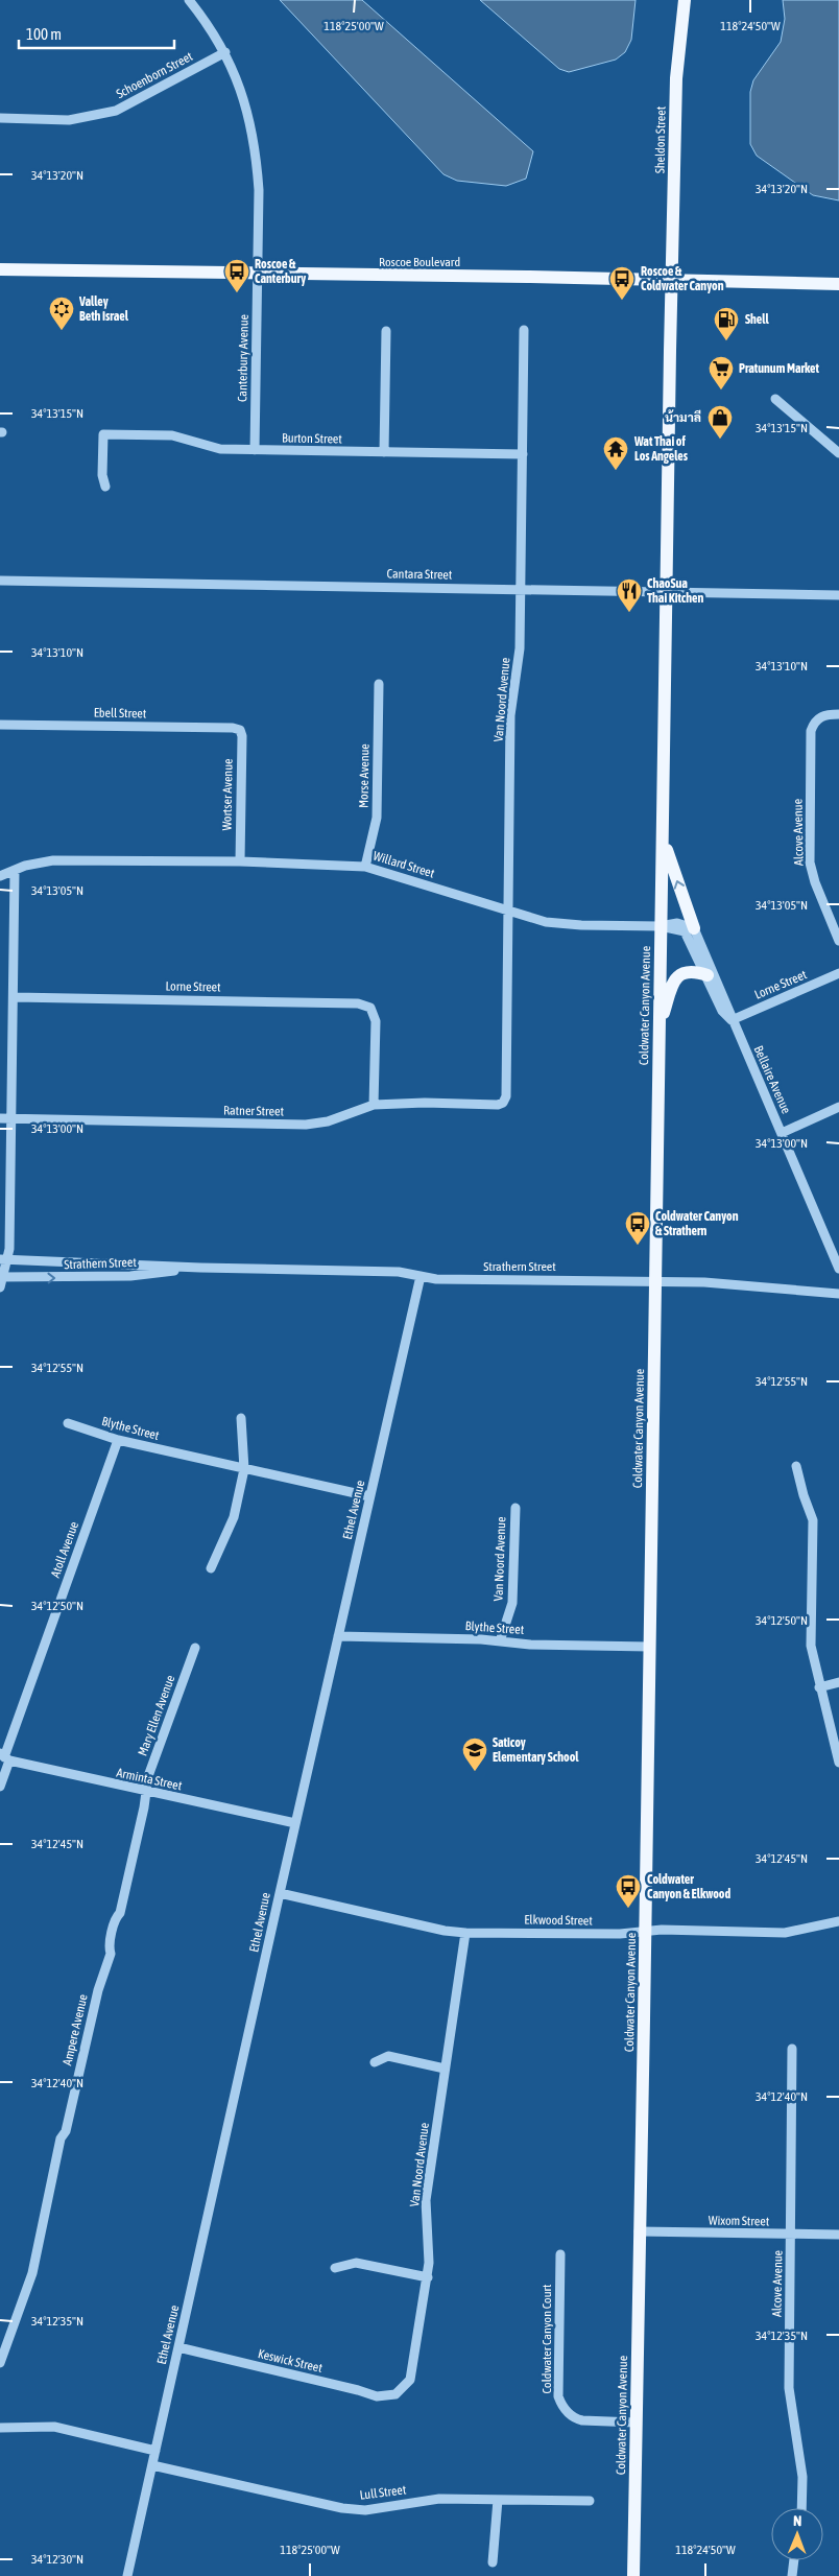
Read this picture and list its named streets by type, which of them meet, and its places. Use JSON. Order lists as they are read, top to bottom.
{
  "streets": {
    "main road": ["Sheldon Street", "Roscoe Boulevard", "Coldwater Canyon Avenue"],
    "street": [
      "Schoenborn Street",
      "Canterbury Avenue",
      "Burton Street",
      "Cantara Street",
      "Van Noord Avenue",
      "Ebell Street",
      "Morse Avenue",
      "Wortser Avenue",
      "Alcove Avenue",
      "Willard Street",
      "Lorne Street",
      "Bellaire Avenue",
      "Ratner Street",
      "Strathern Street",
      "Blythe Street",
      "Ethel Avenue",
      "Atoll Avenue",
      "Mary Ellen Avenue",
      "Arminta Street",
      "Elkwood Street",
      "Ampere Avenue",
      "Wixom Street",
      "Coldwater Canyon Court",
      "Keswick Street",
      "Lull Street"
    ]
  },
  "crossings": [
    ["Schoenborn Street", "Canterbury Avenue"],
    ["Sheldon Street", "Roscoe Boulevard"],
    ["Sheldon Street", "Coldwater Canyon Avenue"],
    ["Roscoe Boulevard", "Canterbury Avenue"],
    ["Roscoe Boulevard", "Coldwater Canyon Avenue"],
    ["Canterbury Avenue", "Burton Street"],
    ["Burton Street", "Van Noord Avenue"],
    ["Cantara Street", "Van Noord Avenue"],
    ["Cantara Street", "Coldwater Canyon Avenue"],
    ["Van Noord Avenue", "Willard Street"],
    ["Van Noord Avenue", "Ratner Street"],
    ["Van Noord Avenue", "Blythe Street"],
    ["Van Noord Avenue", "Elkwood Street"],
    ["Van Noord Avenue", "Keswick Street"],
    ["Ebell Street", "Wortser Avenue"],
    ["Morse Avenue", "Willard Street"],
    ["Wortser Avenue", "Willard Street"],
    ["Alcove Avenue", "Wixom Street"],
    ["Willard Street", "Coldwater Canyon Avenue"],
    ["Lorne Street", "Bellaire Avenue"],
    ["Lorne Street", "Ratner Street"],
    ["Coldwater Canyon Avenue", "Strathern Street"],
    ["Coldwater Canyon Avenue", "Blythe Street"],
    ["Coldwater Canyon Avenue", "Elkwood Street"],
    ["Coldwater Canyon Avenue", "Wixom Street"],
    ["Coldwater Canyon Avenue", "Coldwater Canyon Court"],
    ["Strathern Street", "Ethel Avenue"],
    ["Blythe Street", "Ethel Avenue"],
    ["Blythe Street", "Atoll Avenue"],
    ["Ethel Avenue", "Arminta Street"],
    ["Ethel Avenue", "Elkwood Street"],
    ["Ethel Avenue", "Keswick Street"],
    ["Ethel Avenue", "Lull Street"],
    ["Atoll Avenue", "Arminta Street"],
    ["Mary Ellen Avenue", "Arminta Street"],
    ["Mary Ellen Avenue", "Ampere Avenue"],
    ["Arminta Street", "Ampere Avenue"]
  ],
  "places": {
    "bus stop": [
      "Roscoe & Canterbury",
      "Roscoe & Coldwater Canyon",
      "Coldwater Canyon & Strathern",
      "Coldwater Canyon & Elkwood"
    ],
    "synagogue": ["Valley Beth Israel"],
    "fuel station": ["Shell"],
    "supermarket": ["Pratunum Market"],
    "shop": ["น้ามาลี"],
    "temple": ["Wat Thai of Los Angeles"],
    "restaurant": ["ChaoSua Thai Kitchen"],
    "school or university": ["Saticoy Elementary School"]
  },
  "scale_bar": "100 m",
  "north": "top",
  "coordinates": [
    "118°25'00\"W",
    "118°24'50\"W",
    "34°13'20\"N",
    "34°13'15\"N",
    "34°13'10\"N",
    "34°13'05\"N",
    "34°13'00\"N",
    "34°12'55\"N",
    "34°12'50\"N",
    "34°12'45\"N",
    "34°12'40\"N",
    "34°12'35\"N",
    "34°12'30\"N"
  ]
}
